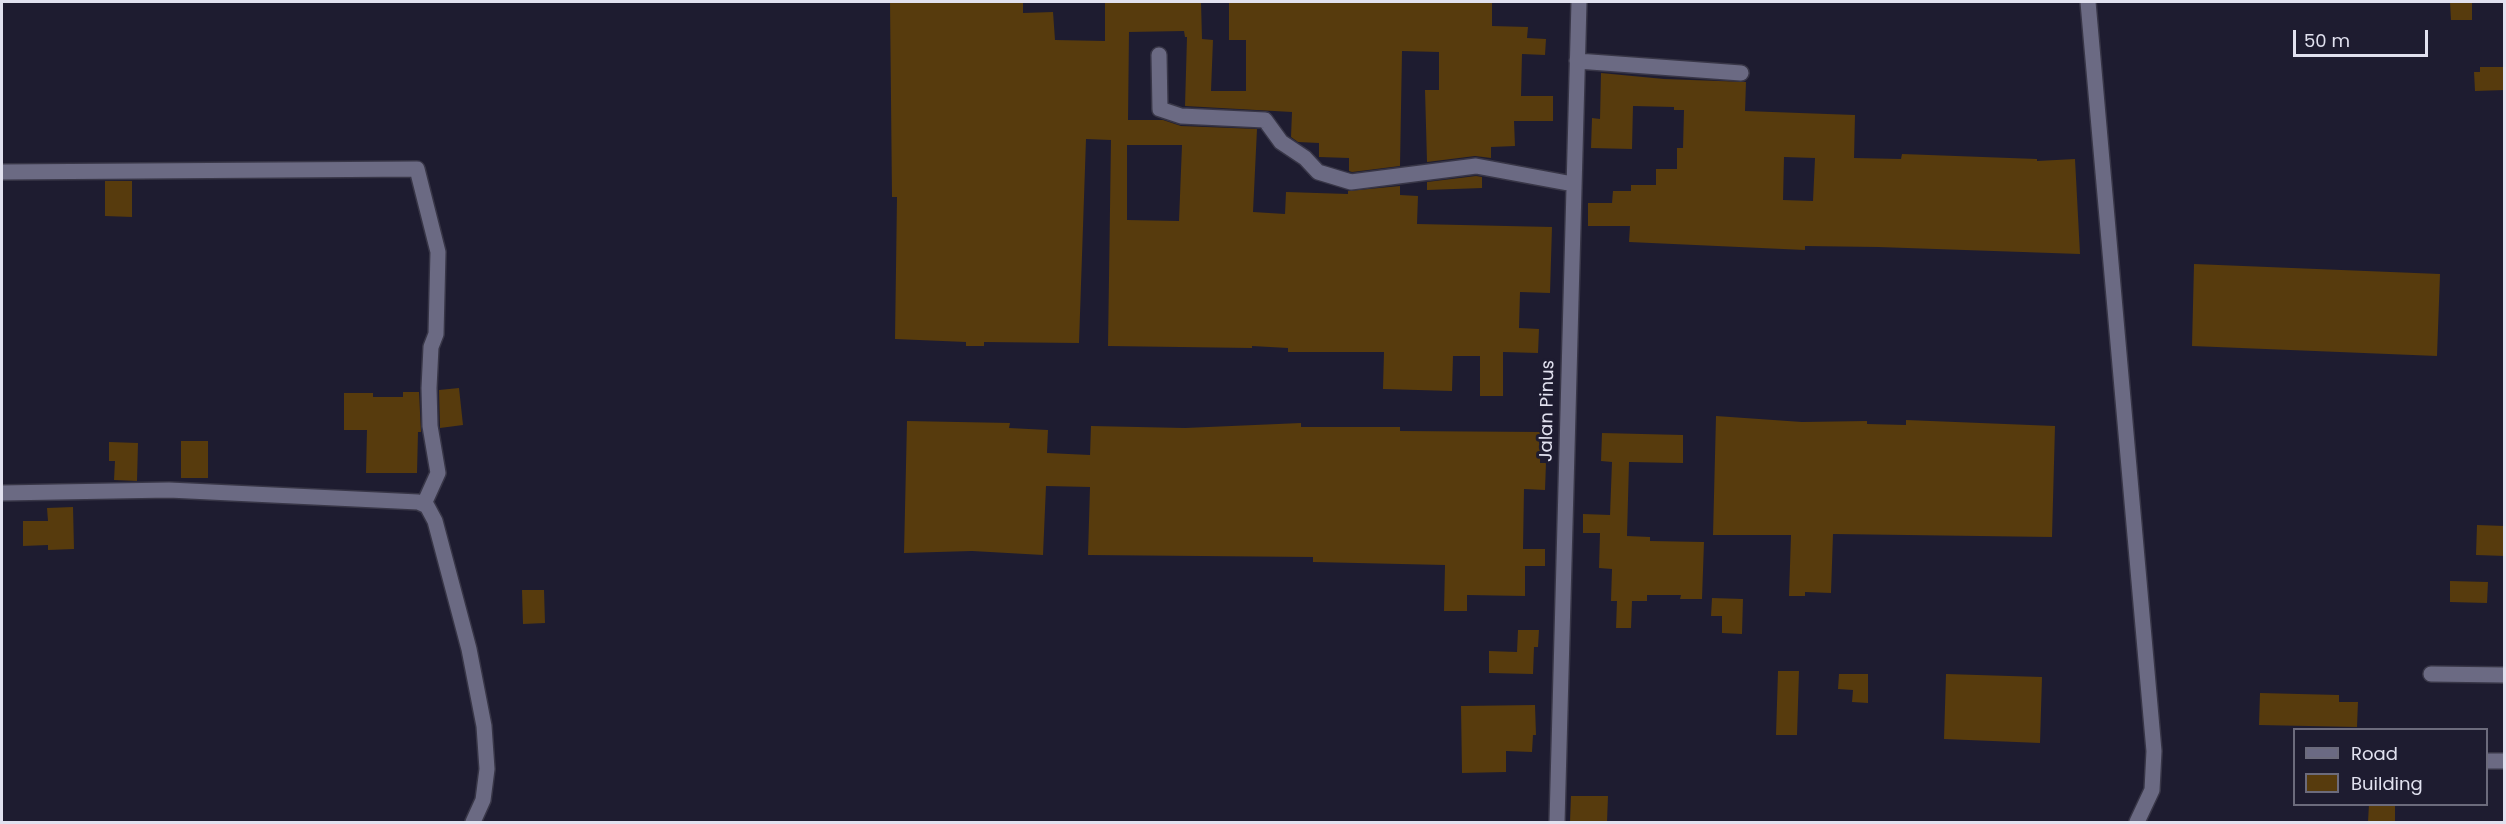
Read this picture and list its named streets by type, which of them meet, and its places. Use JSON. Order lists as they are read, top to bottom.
{
  "streets": {
    "street": ["Jalan Pinus"]
  },
  "legend": ["Road", "Building"],
  "scale_bar": "50 m"
}
